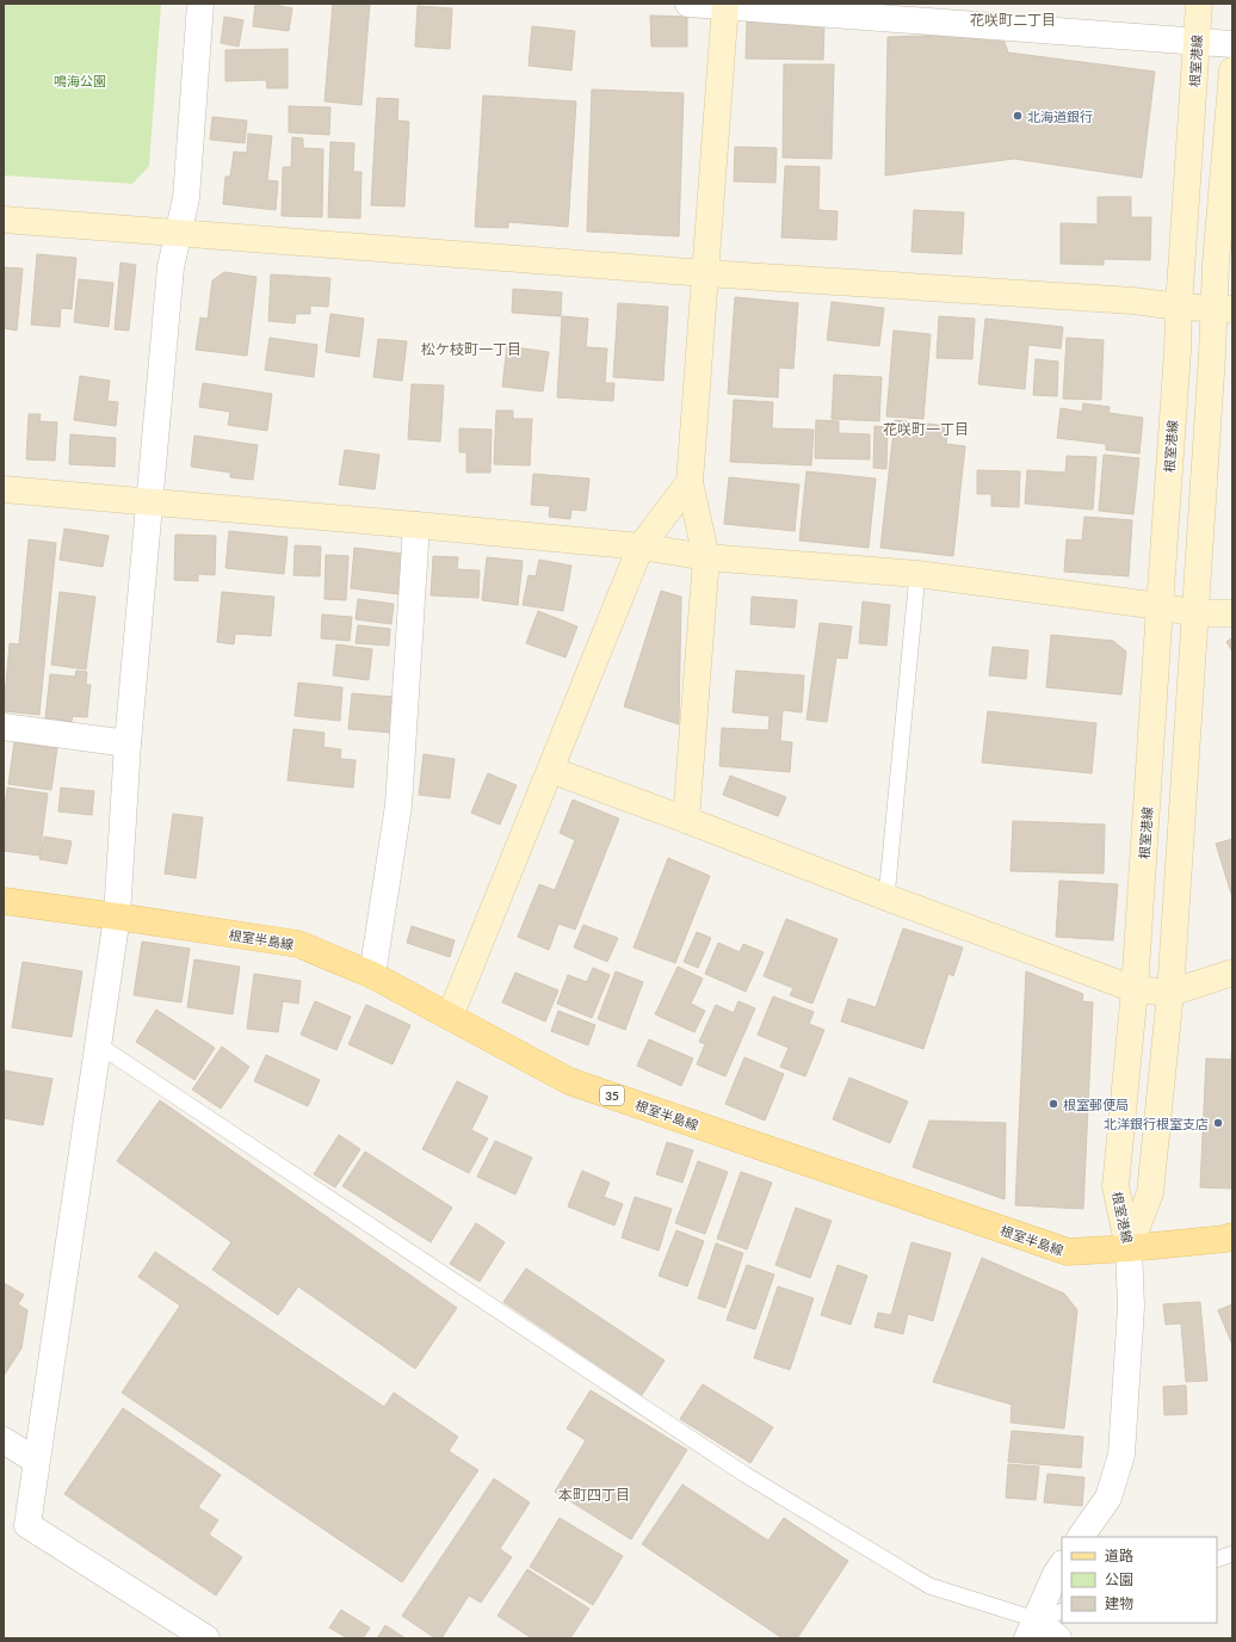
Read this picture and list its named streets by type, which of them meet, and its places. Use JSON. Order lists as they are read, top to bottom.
{
  "streets": {
    "main road": ["根室半島線", "35"],
    "street": ["根室港線"]
  },
  "crossings": [
    ["根室港線", "根室半島線"]
  ],
  "districts": [
    "花咲町二丁目",
    "松ケ枝町一丁目",
    "花咲町一丁目",
    "本町四丁目"
  ],
  "parks": ["鳴海公園"],
  "places": ["北海道銀行", "根室郵便局", "北洋銀行根室支店"],
  "legend": ["道路", "公園", "建物"]
}
